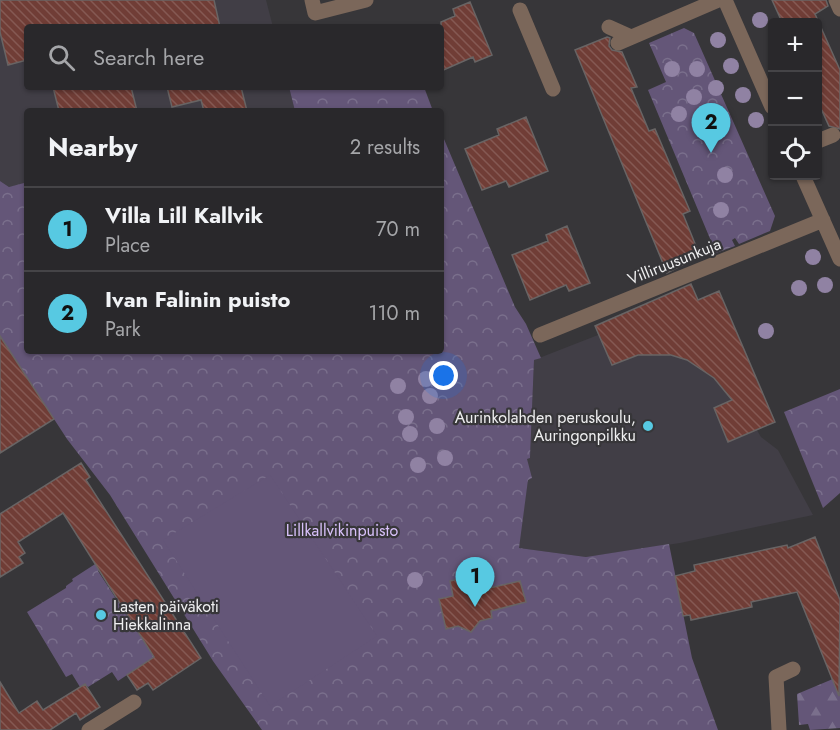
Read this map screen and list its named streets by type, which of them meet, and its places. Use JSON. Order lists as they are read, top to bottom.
{
  "streets": {
    "street": ["Villiruusunkuja"]
  },
  "parks": ["Lillkallvikinpuisto"],
  "places": ["Aurinkolahden peruskoulu, Auringonpilkku", "Lasten päiväkoti Hiekkalinna"],
  "page": {
    "map_buttons": ["+", "−"],
    "search": "Search here",
    "pins": ["2", "1"],
    "heading": ["Nearby", "2 results"],
    "list": [
      {
        "mark": "1",
        "name": "Villa Lill Kallvik",
        "note": "Place",
        "value": "70 m"
      },
      {
        "mark": "2",
        "name": "Ivan Falinin puisto",
        "note": "Park",
        "value": "110 m"
      }
    ]
  }
}
